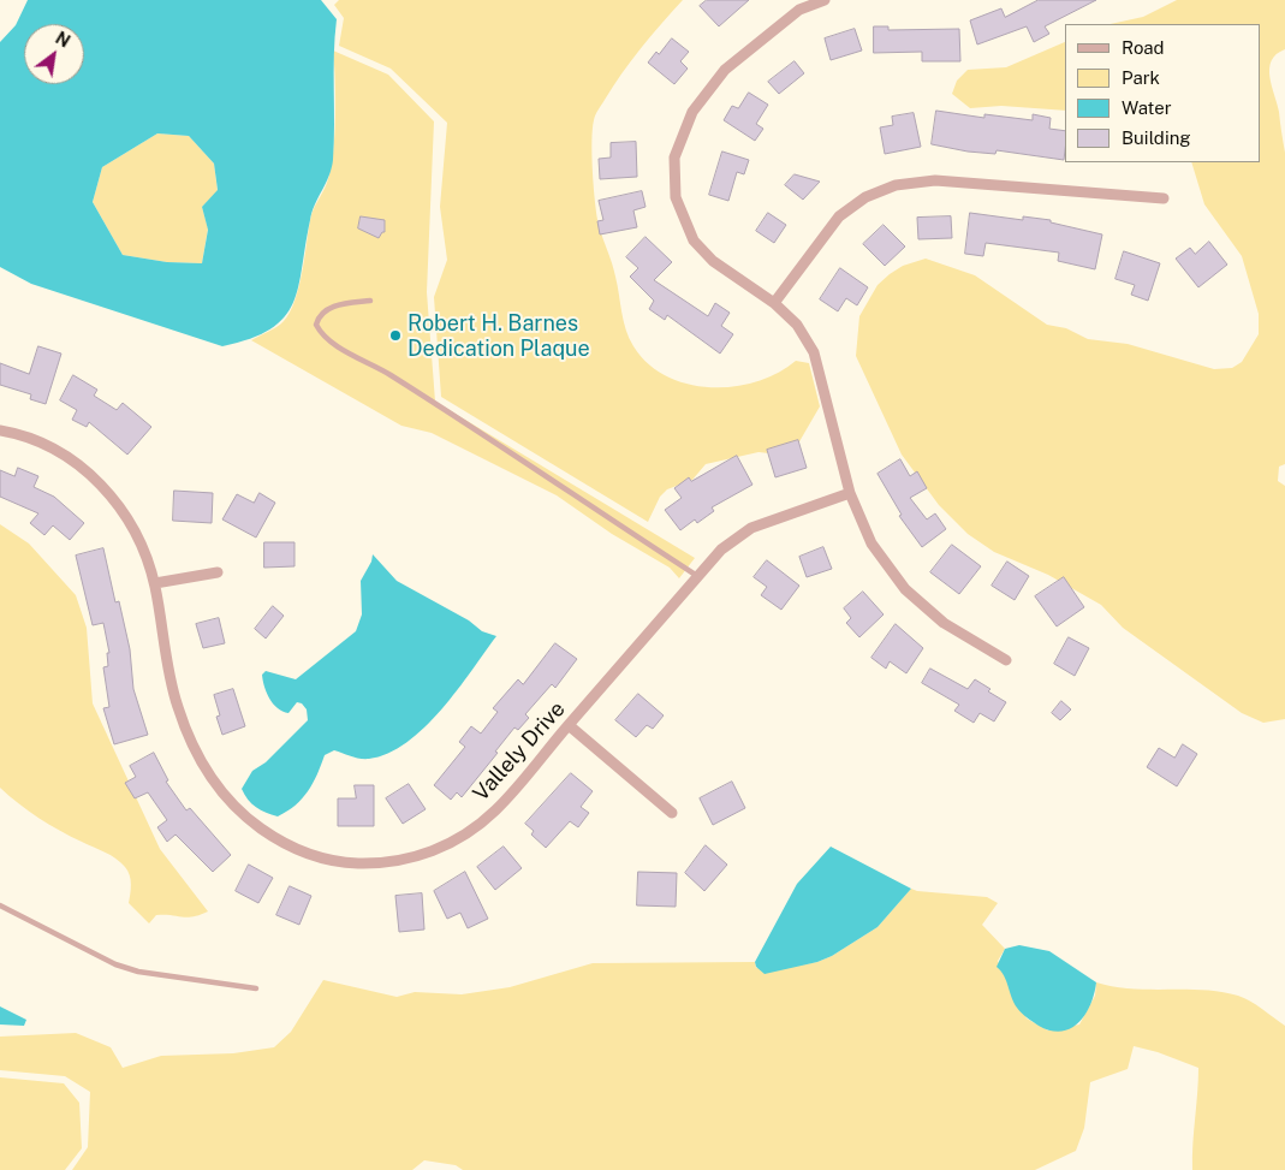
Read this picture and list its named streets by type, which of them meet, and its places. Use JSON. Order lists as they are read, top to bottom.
{
  "streets": {
    "street": ["Vallely Drive"]
  },
  "places": ["Robert H. Barnes Dedication Plaque"],
  "legend": [
    "Road",
    "Park",
    "Water",
    "Building"
  ],
  "north": "top right"
}
